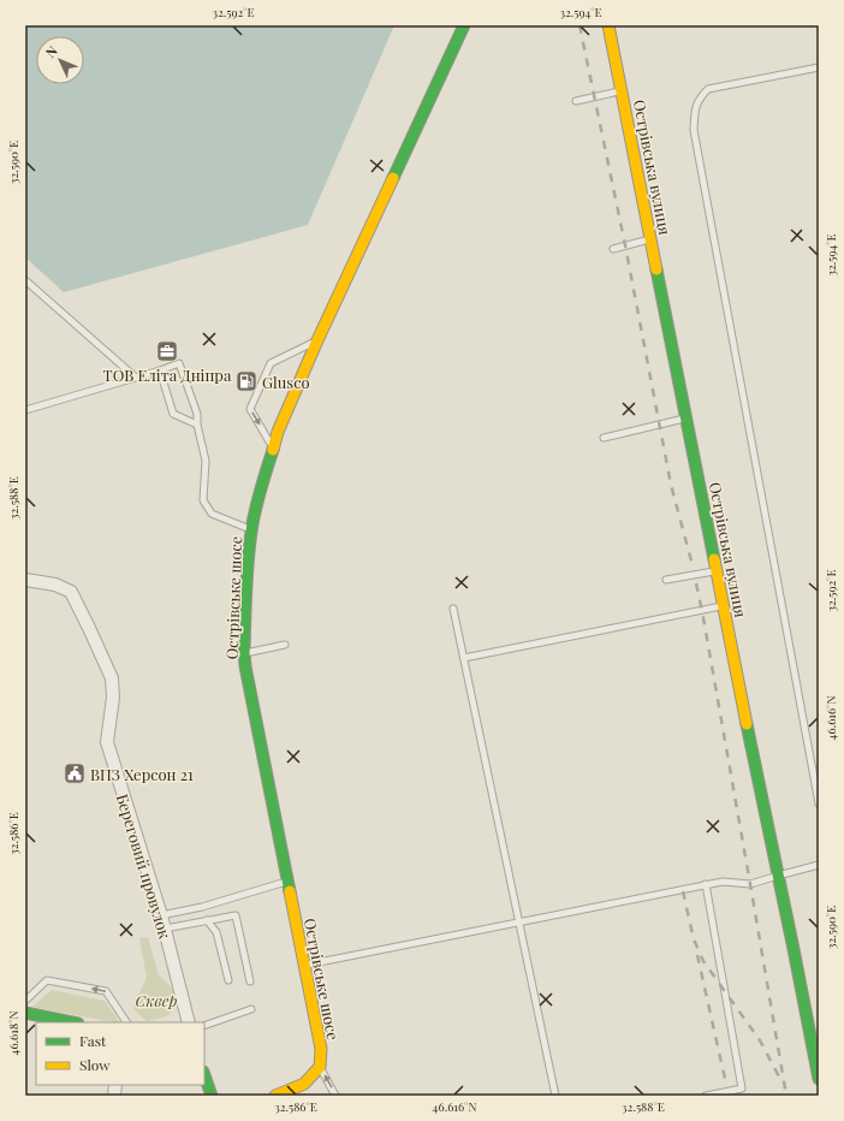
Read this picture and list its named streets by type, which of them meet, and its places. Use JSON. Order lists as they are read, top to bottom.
{
  "streets": {
    "street": ["Острівська вулиця", "Острівське шосе", "Береговий провулок"]
  },
  "parks": ["Сквер"],
  "places": {
    "office": ["ТОВ Еліта Дніпра"],
    "fuel station": ["Glusco"],
    "public building": ["ВПЗ Херсон 21"]
  },
  "legend": ["Fast", "Slow"],
  "north": "top left",
  "coordinates": [
    "32.592°E",
    "32.594°E",
    "32.590°E",
    "32.588°E",
    "46.616°N",
    "32.586°E",
    "46.618°N"
  ]
}
